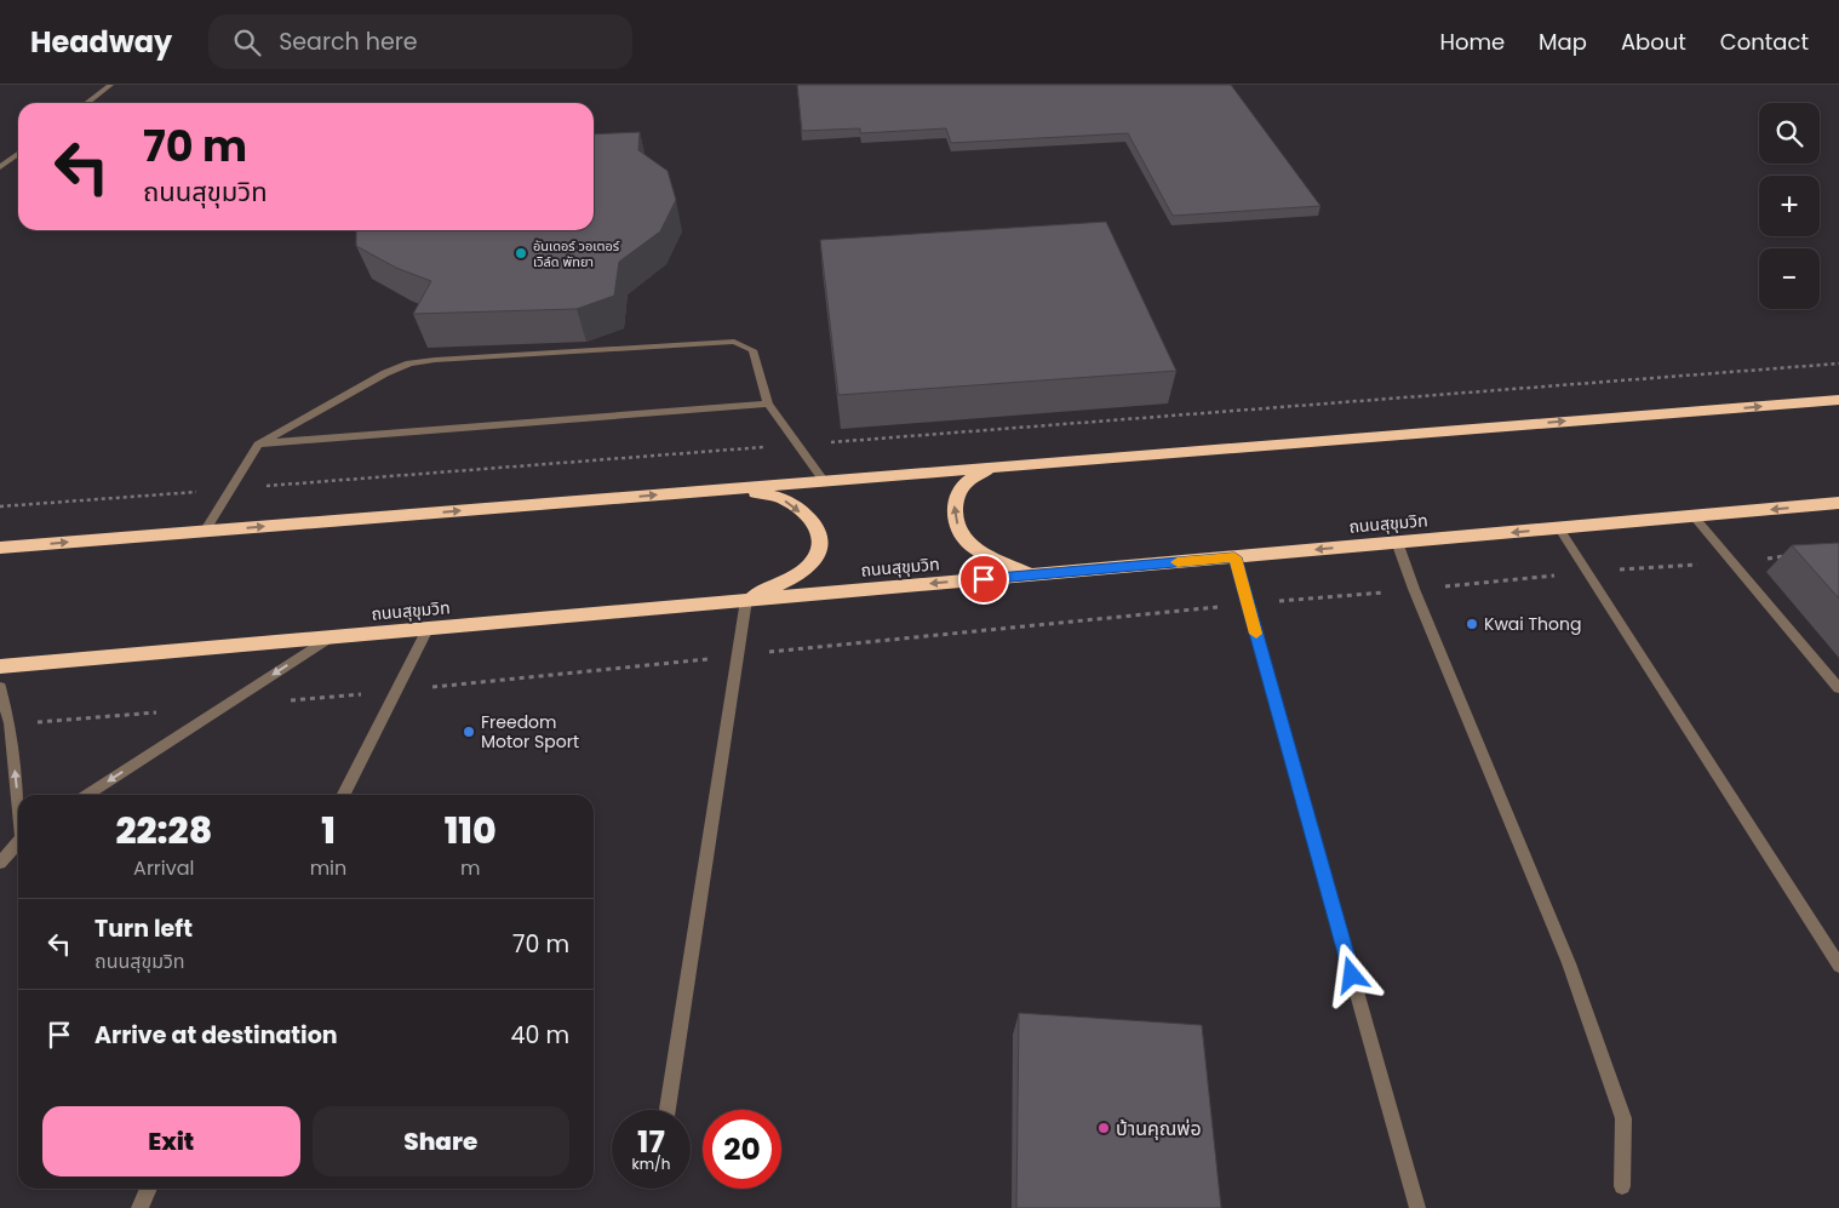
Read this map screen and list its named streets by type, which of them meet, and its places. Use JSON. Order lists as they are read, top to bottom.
{
  "streets": {
    "highway": ["ถนนสุขุมวิท"]
  },
  "places": [
    "อันเดอร์ วอเตอร์ เวิล์ด พัทยา",
    "Kwai Thong",
    "Freedom Motor Sport",
    "บ้านคุณพ่อ"
  ],
  "page": {
    "header": "Headway",
    "search": "Search here",
    "nav": [
      "Home",
      "Map",
      "About",
      "Contact"
    ],
    "map_buttons": ["+", "−"],
    "turn": ["70 m", "ถนนสุขุมวิท"],
    "eta": [
      "22:28",
      "Arrival",
      "1",
      "min",
      "110",
      "m"
    ],
    "list": [
      {
        "name": "Turn left",
        "note": "ถนนสุขุมวิท",
        "value": "70 m"
      },
      {
        "name": "Arrive at destination",
        "value": "40 m"
      }
    ],
    "buttons": ["Exit", "Share"],
    "speed": "17 km/h",
    "limit": "20"
  }
}
